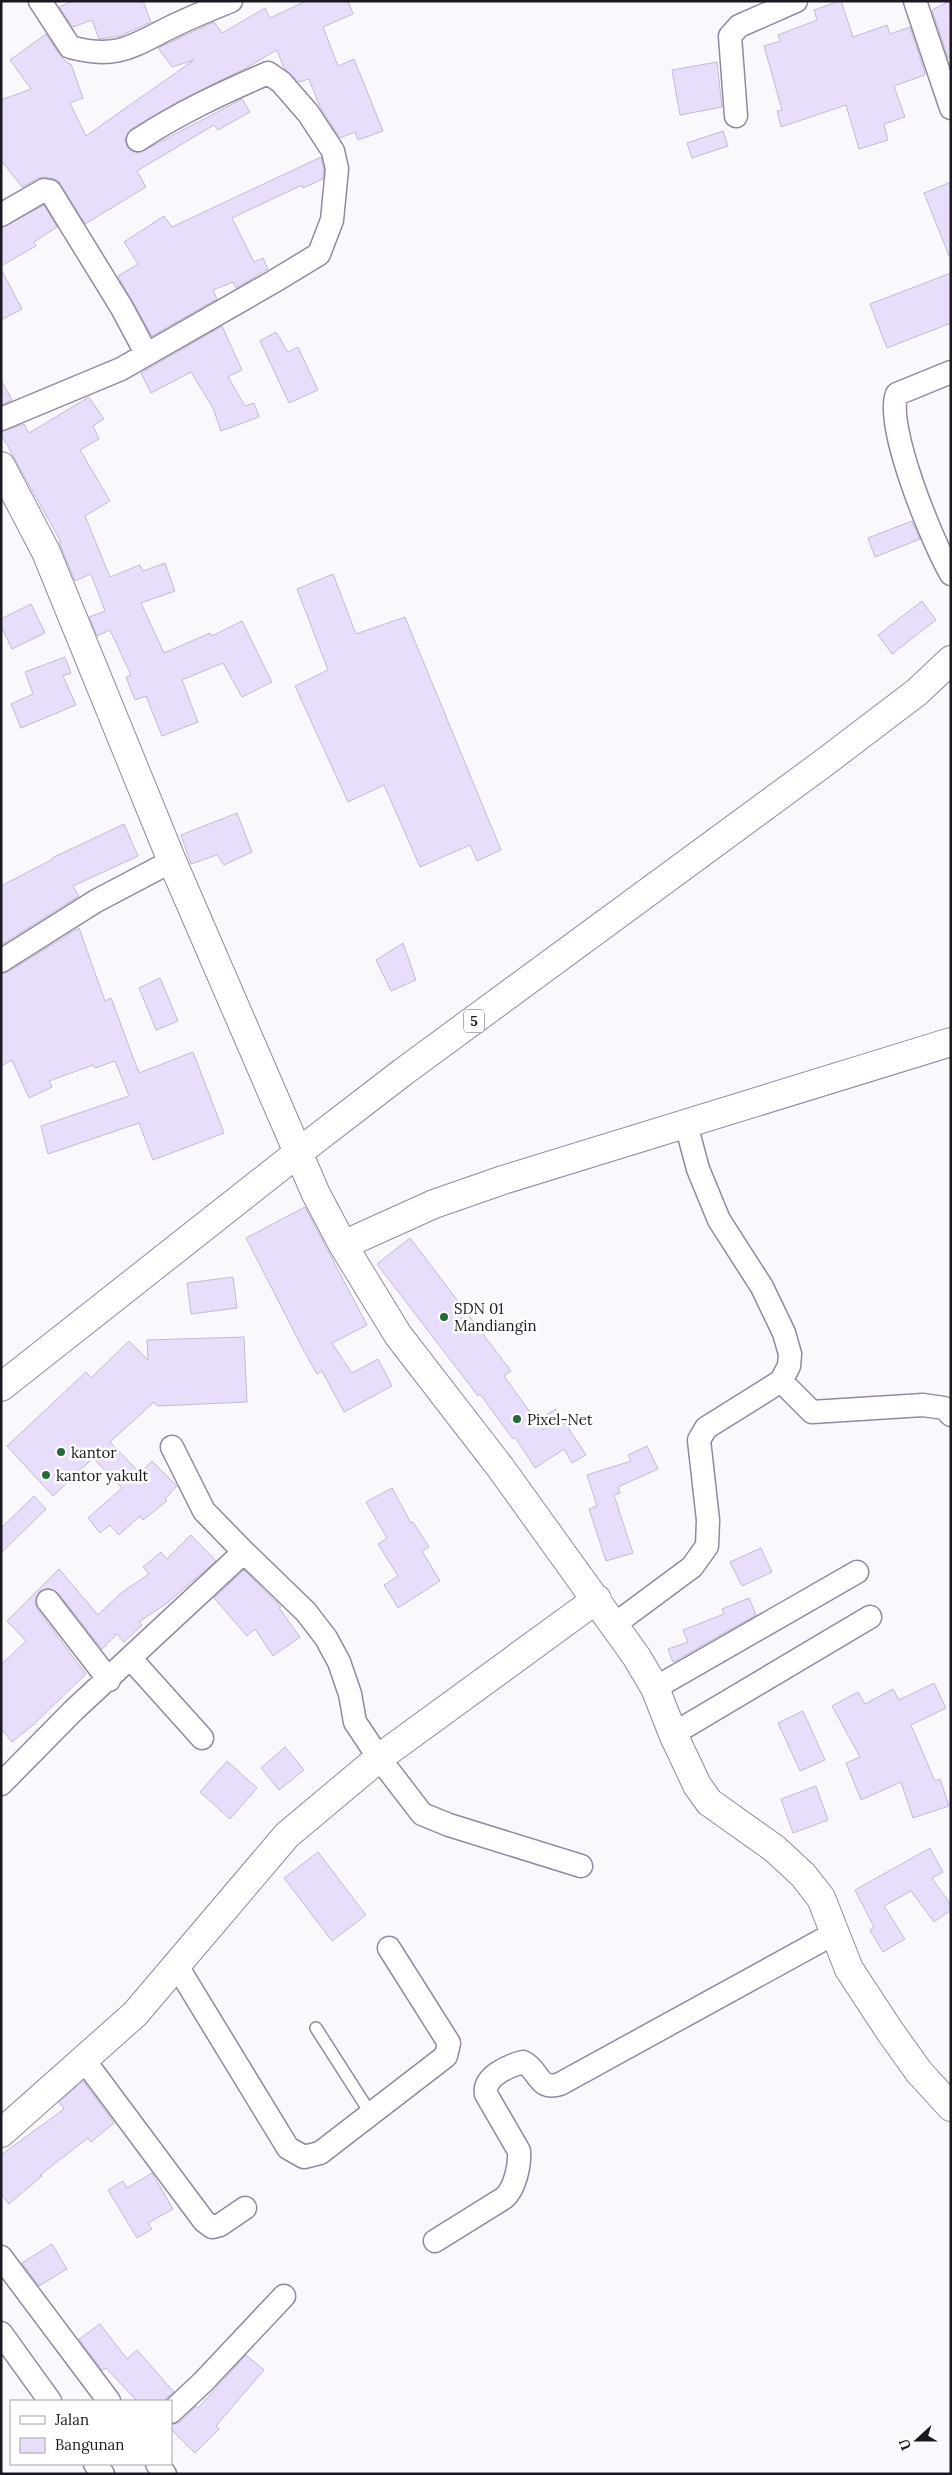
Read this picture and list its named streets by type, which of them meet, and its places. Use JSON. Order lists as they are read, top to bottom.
{
  "streets": {
    "main road": ["5"]
  },
  "places": [
    "SDN 01 Mandiangin",
    "Pixel-Net",
    "kantor",
    "kantor yakult"
  ],
  "legend": ["Jalan", "Bangunan"],
  "north": "left"
}
